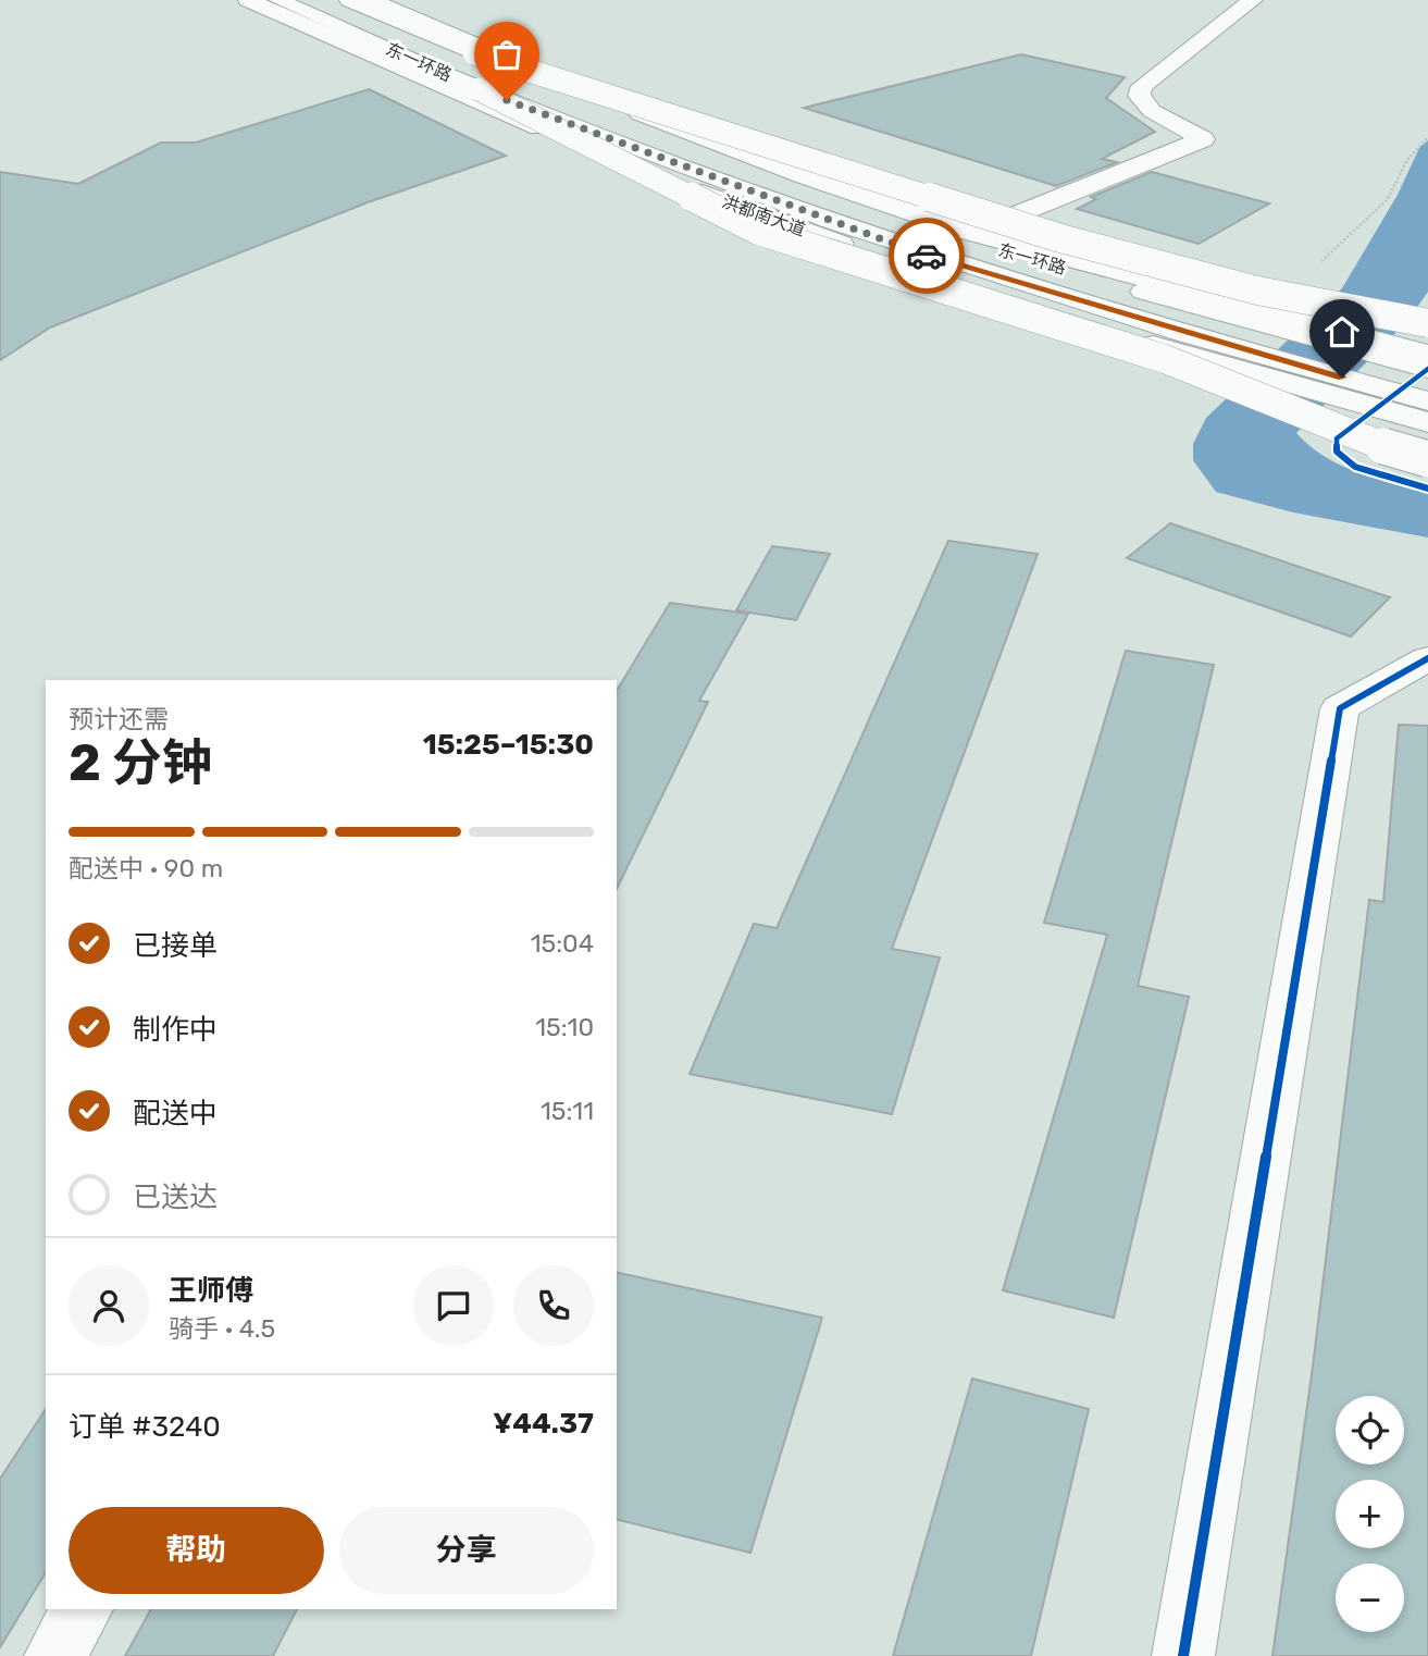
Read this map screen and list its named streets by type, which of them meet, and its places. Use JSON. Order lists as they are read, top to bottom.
{
  "streets": {
    "main road": ["东一环路", "洪都南大道"]
  },
  "page": {
    "heading": ["2 分钟", "预计还需", "15:25–15:30"],
    "panel": [
      "王师傅",
      "骑手 · 4.5",
      "订单 #3240",
      "¥44.37"
    ],
    "bar": "配送中 · 90 m",
    "list": [
      ["已接单", "15:04"],
      ["制作中", "15:10"],
      ["配送中", "15:11"],
      "已送达"
    ],
    "map_buttons": ["+", "−"],
    "buttons": ["帮助", "分享"]
  }
}
